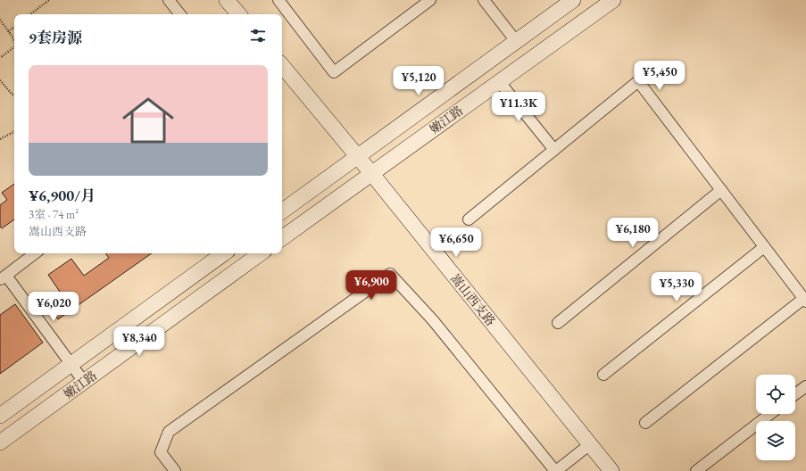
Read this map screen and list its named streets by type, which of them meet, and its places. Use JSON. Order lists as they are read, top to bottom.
{
  "streets": {
    "street": ["嫩江路", "嵩山西支路"]
  },
  "crossings": [
    ["嫩江路", "嵩山西支路"]
  ],
  "page": {
    "heading": "9套房源",
    "list": [
      {
        "name": "¥6,900/月",
        "note": "3室 · 74 m² · 嵩山西支路"
      }
    ],
    "price": [
      "¥5,450",
      "¥5,120",
      "¥11.3K",
      "¥6,180",
      "¥6,650",
      "¥6,900",
      "¥5,330",
      "¥6,020",
      "¥8,340"
    ]
  }
}
